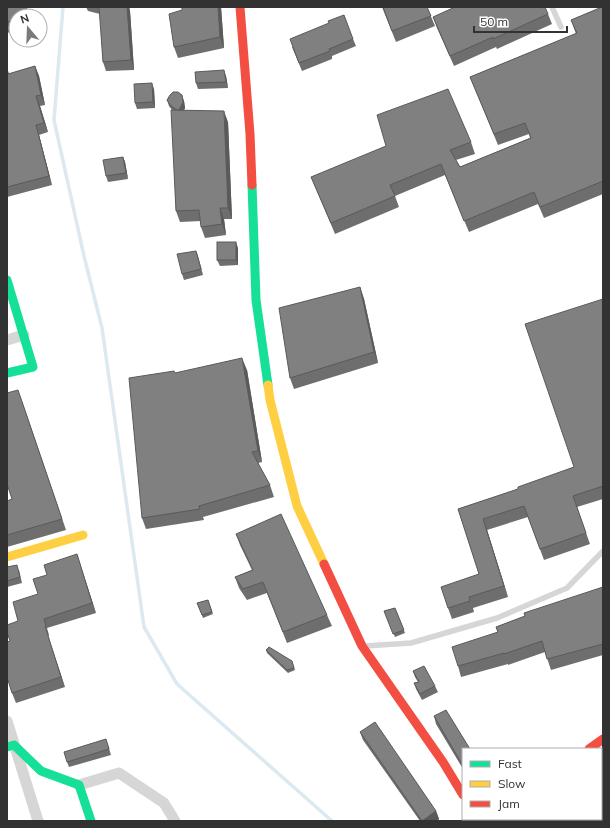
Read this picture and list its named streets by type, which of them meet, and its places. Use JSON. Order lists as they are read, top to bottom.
{
  "legend": ["Fast", "Slow", "Jam"],
  "scale_bar": "50 m",
  "north": "top"
}
